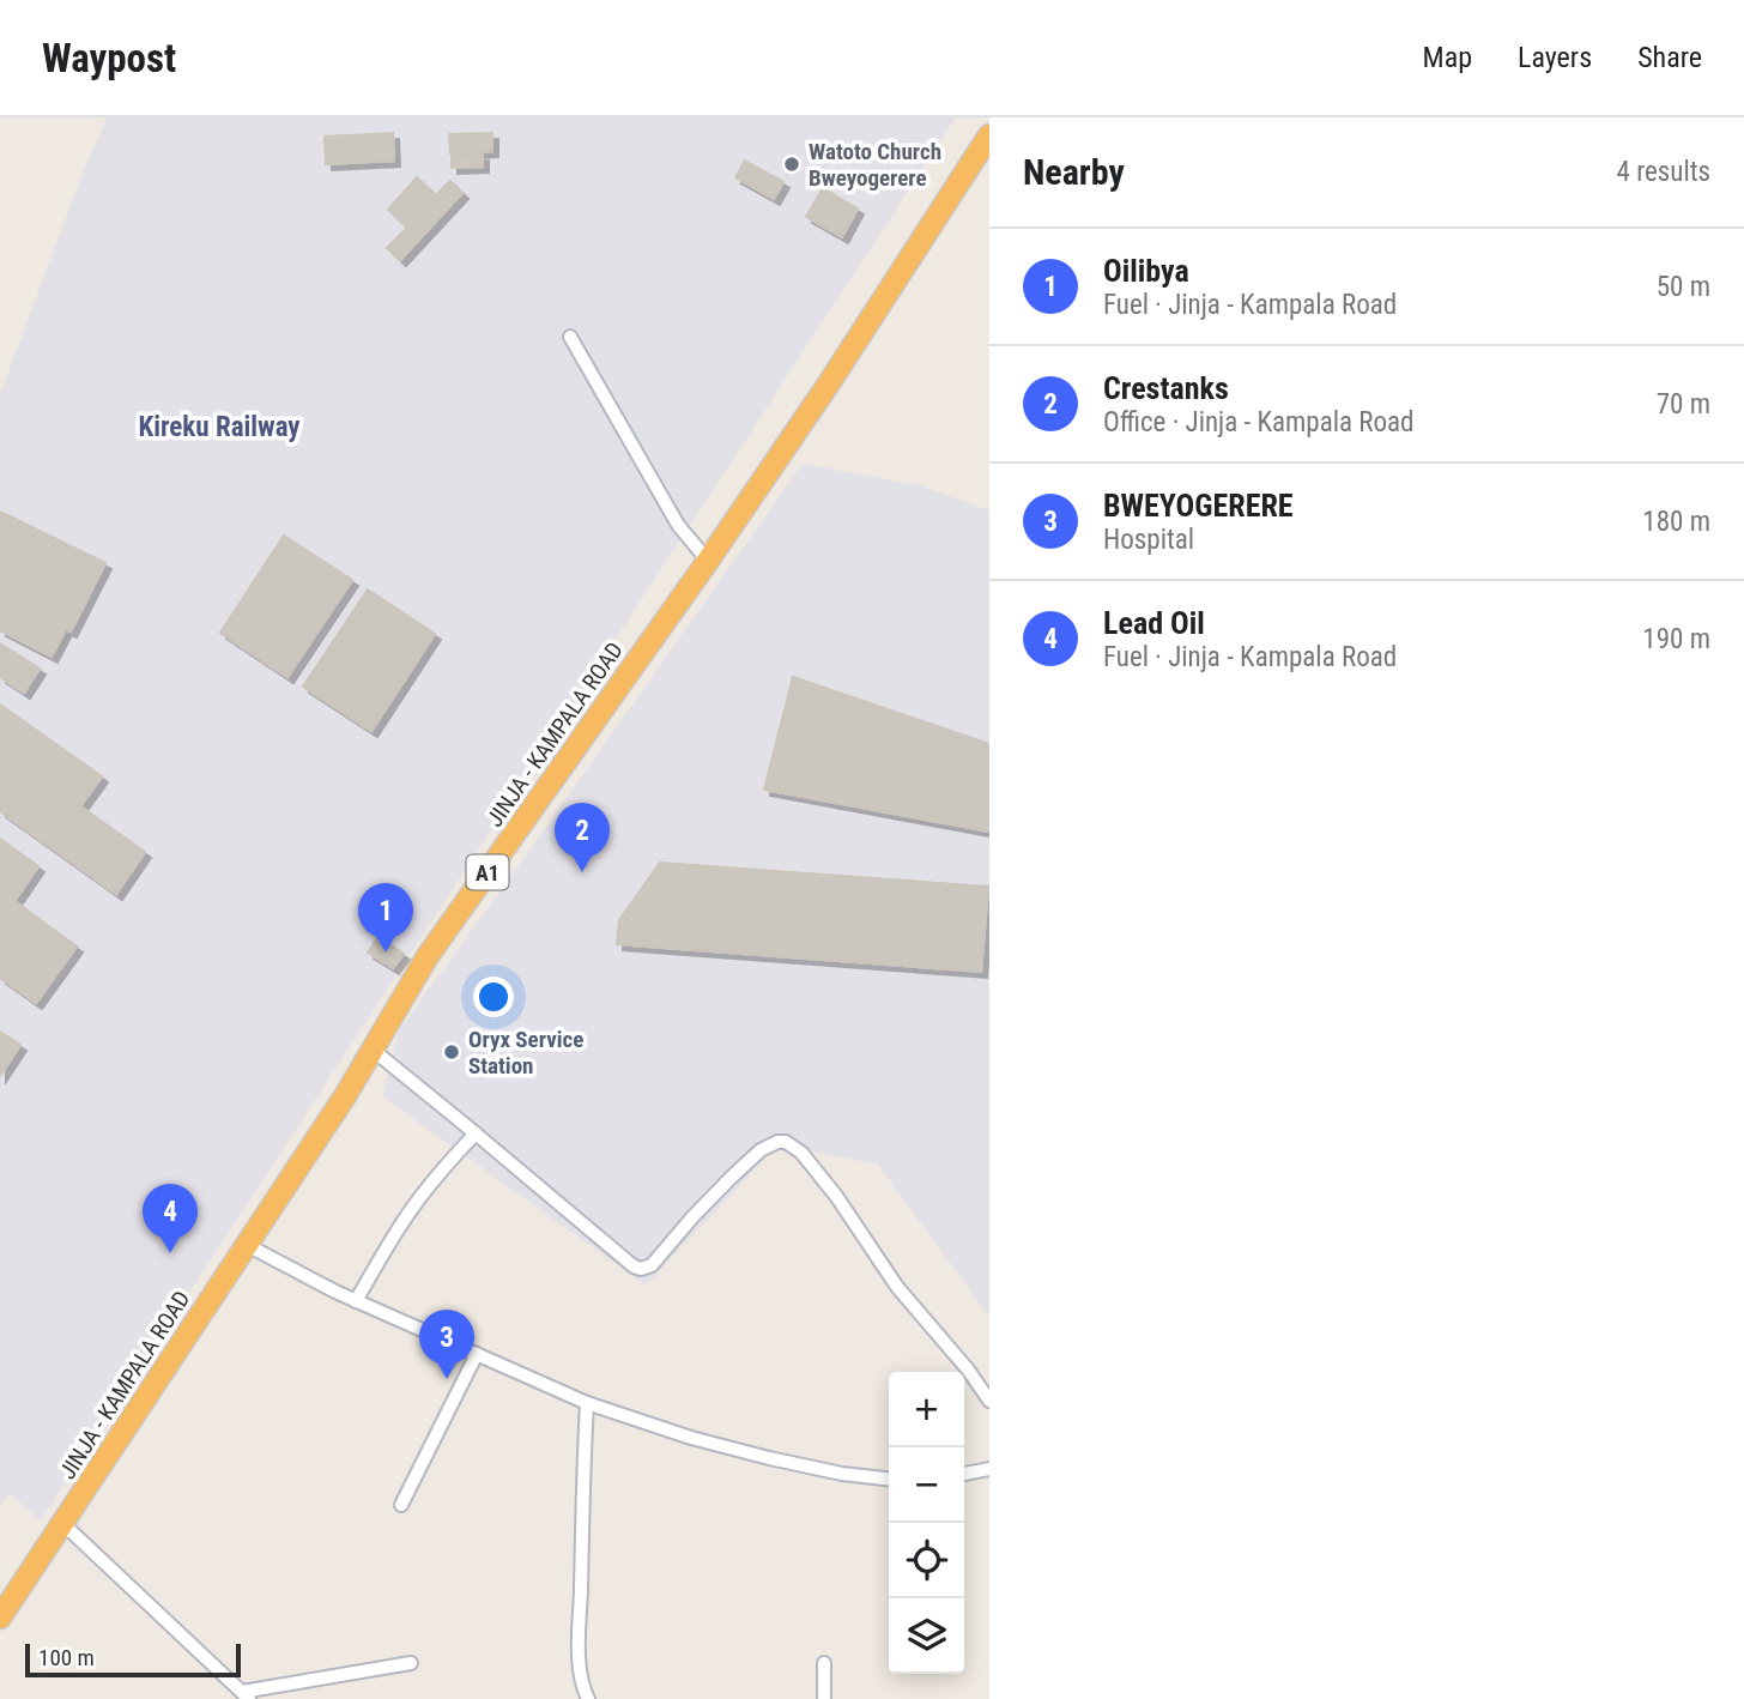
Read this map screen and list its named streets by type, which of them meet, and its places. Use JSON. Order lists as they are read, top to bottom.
{
  "streets": {
    "highway": ["JINJA - KAMPALA ROAD", "A1"]
  },
  "districts": ["Kireku Railway"],
  "places": ["Watoto Church Bweyogerere", "Oryx Service Station"],
  "scale_bar": "100 m",
  "page": {
    "header": "Waypost",
    "nav": ["Map", "Layers", "Share"],
    "heading": ["Nearby", "4 results"],
    "list": [
      {
        "mark": "1",
        "name": "Oilibya",
        "note": "Fuel · Jinja - Kampala Road",
        "value": "50 m"
      },
      {
        "mark": "2",
        "name": "Crestanks",
        "note": "Office · Jinja - Kampala Road",
        "value": "70 m"
      },
      {
        "mark": "3",
        "name": "BWEYOGERERE",
        "note": "Hospital",
        "value": "180 m"
      },
      {
        "mark": "4",
        "name": "Lead Oil",
        "note": "Fuel · Jinja - Kampala Road",
        "value": "190 m"
      }
    ],
    "pins": [
      "2",
      "1",
      "4",
      "3"
    ],
    "map_buttons": ["+", "−"],
    "scale": "100 m"
  }
}
